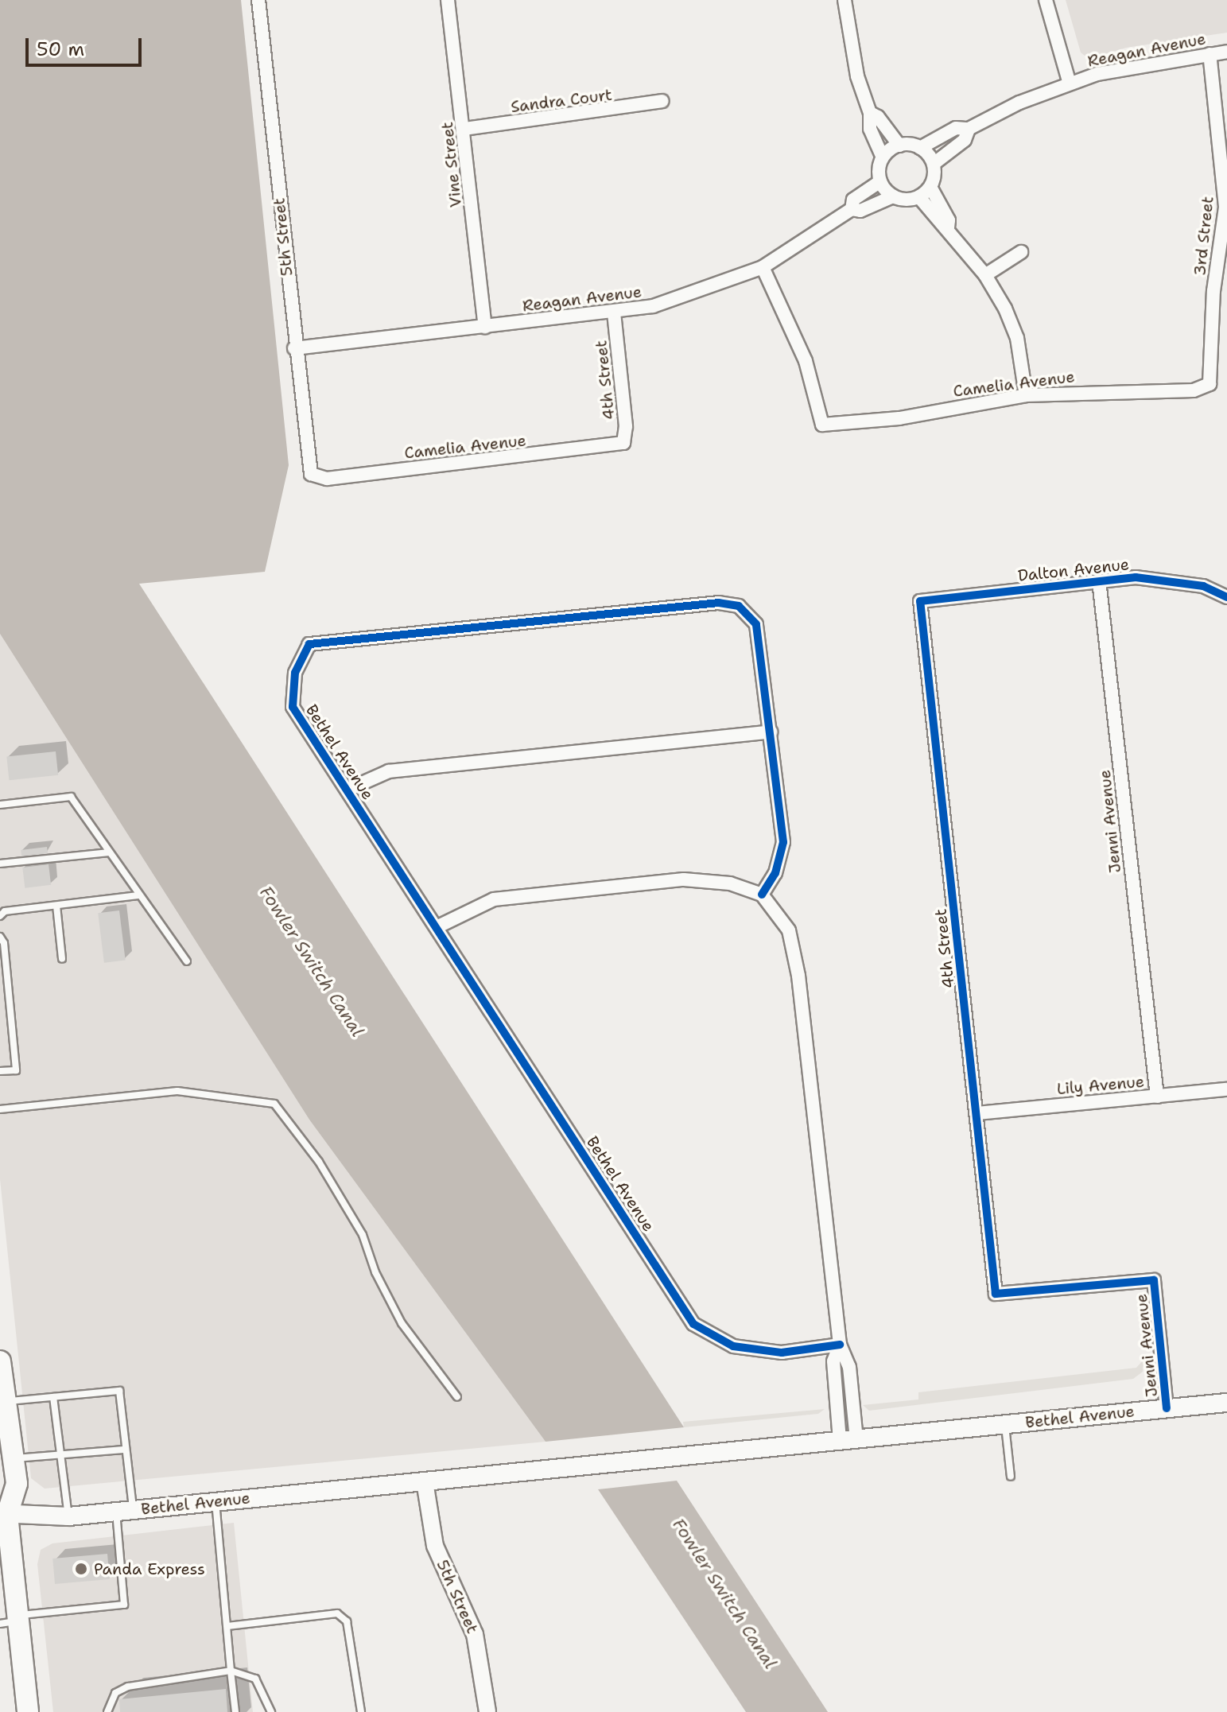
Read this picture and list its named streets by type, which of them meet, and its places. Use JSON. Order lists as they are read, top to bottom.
{
  "streets": {
    "main road": ["Bethel Avenue"],
    "street": [
      "Reagan Avenue",
      "Sandra Court",
      "Vine Street",
      "3rd Street",
      "5th Street",
      "4th Street",
      "Camelia Avenue",
      "Dalton Avenue",
      "Jenni Avenue",
      "Lily Avenue"
    ]
  },
  "crossings": [
    ["Reagan Avenue", "Vine Street"],
    ["Reagan Avenue", "3rd Street"],
    ["Reagan Avenue", "5th Street"],
    ["Reagan Avenue", "4th Street"],
    ["Reagan Avenue", "Camelia Avenue"],
    ["Sandra Court", "Vine Street"],
    ["3rd Street", "Camelia Avenue"],
    ["5th Street", "Camelia Avenue"],
    ["5th Street", "Bethel Avenue"],
    ["4th Street", "Camelia Avenue"],
    ["4th Street", "Dalton Avenue"],
    ["4th Street", "Jenni Avenue"],
    ["4th Street", "Lily Avenue"],
    ["Dalton Avenue", "Jenni Avenue"],
    ["Bethel Avenue", "Jenni Avenue"],
    ["Jenni Avenue", "Lily Avenue"]
  ],
  "water": ["Fowler Switch Canal"],
  "places": ["Panda Express"],
  "scale_bar": "50 m"
}
